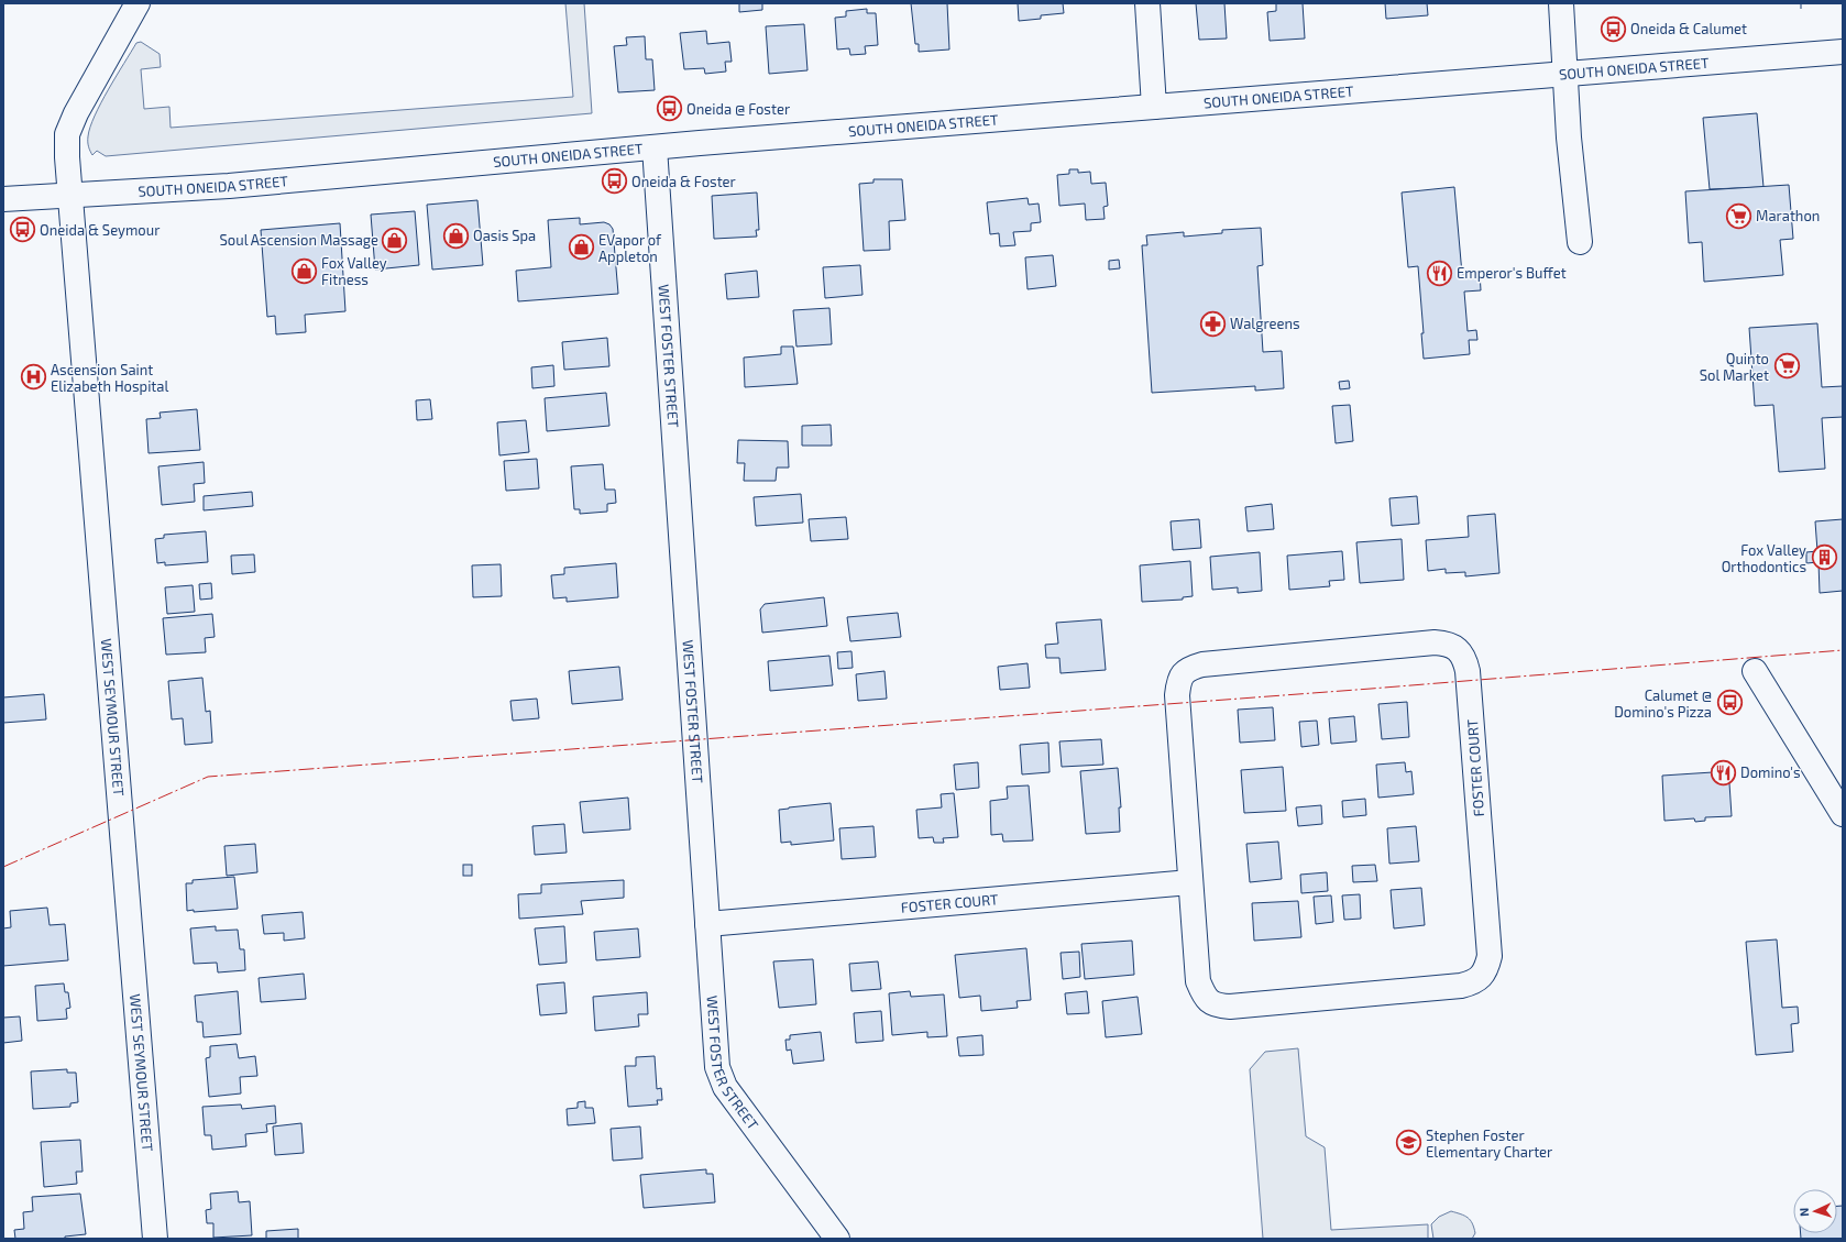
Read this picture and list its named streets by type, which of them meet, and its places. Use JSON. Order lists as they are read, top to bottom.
{
  "streets": {
    "street": [
      "SOUTH ONEIDA STREET",
      "WEST FOSTER STREET",
      "WEST SEYMOUR STREET",
      "FOSTER COURT"
    ]
  },
  "crossings": [
    ["SOUTH ONEIDA STREET", "WEST FOSTER STREET"],
    ["SOUTH ONEIDA STREET", "WEST SEYMOUR STREET"],
    ["WEST FOSTER STREET", "FOSTER COURT"]
  ],
  "places": {
    "bus stop": [
      "Oneida & Calumet",
      "Oneida @ Foster",
      "Oneida & Foster",
      "Oneida & Seymour",
      "Calumet @ Domino's Pizza"
    ],
    "supermarket": ["Marathon", "Quinto Sol Market"],
    "shop": [
      "Oasis Spa",
      "Soul Ascension Massage",
      "EVapor of Appleton",
      "Fox Valley Fitness"
    ],
    "restaurant": ["Emperor's Buffet", "Domino's"],
    "pharmacy": ["Walgreens"],
    "hospital": ["Ascension Saint Elizabeth Hospital"],
    "building": ["Fox Valley Orthodontics"],
    "school or university": ["Stephen Foster Elementary Charter"]
  },
  "north": "left"
}
